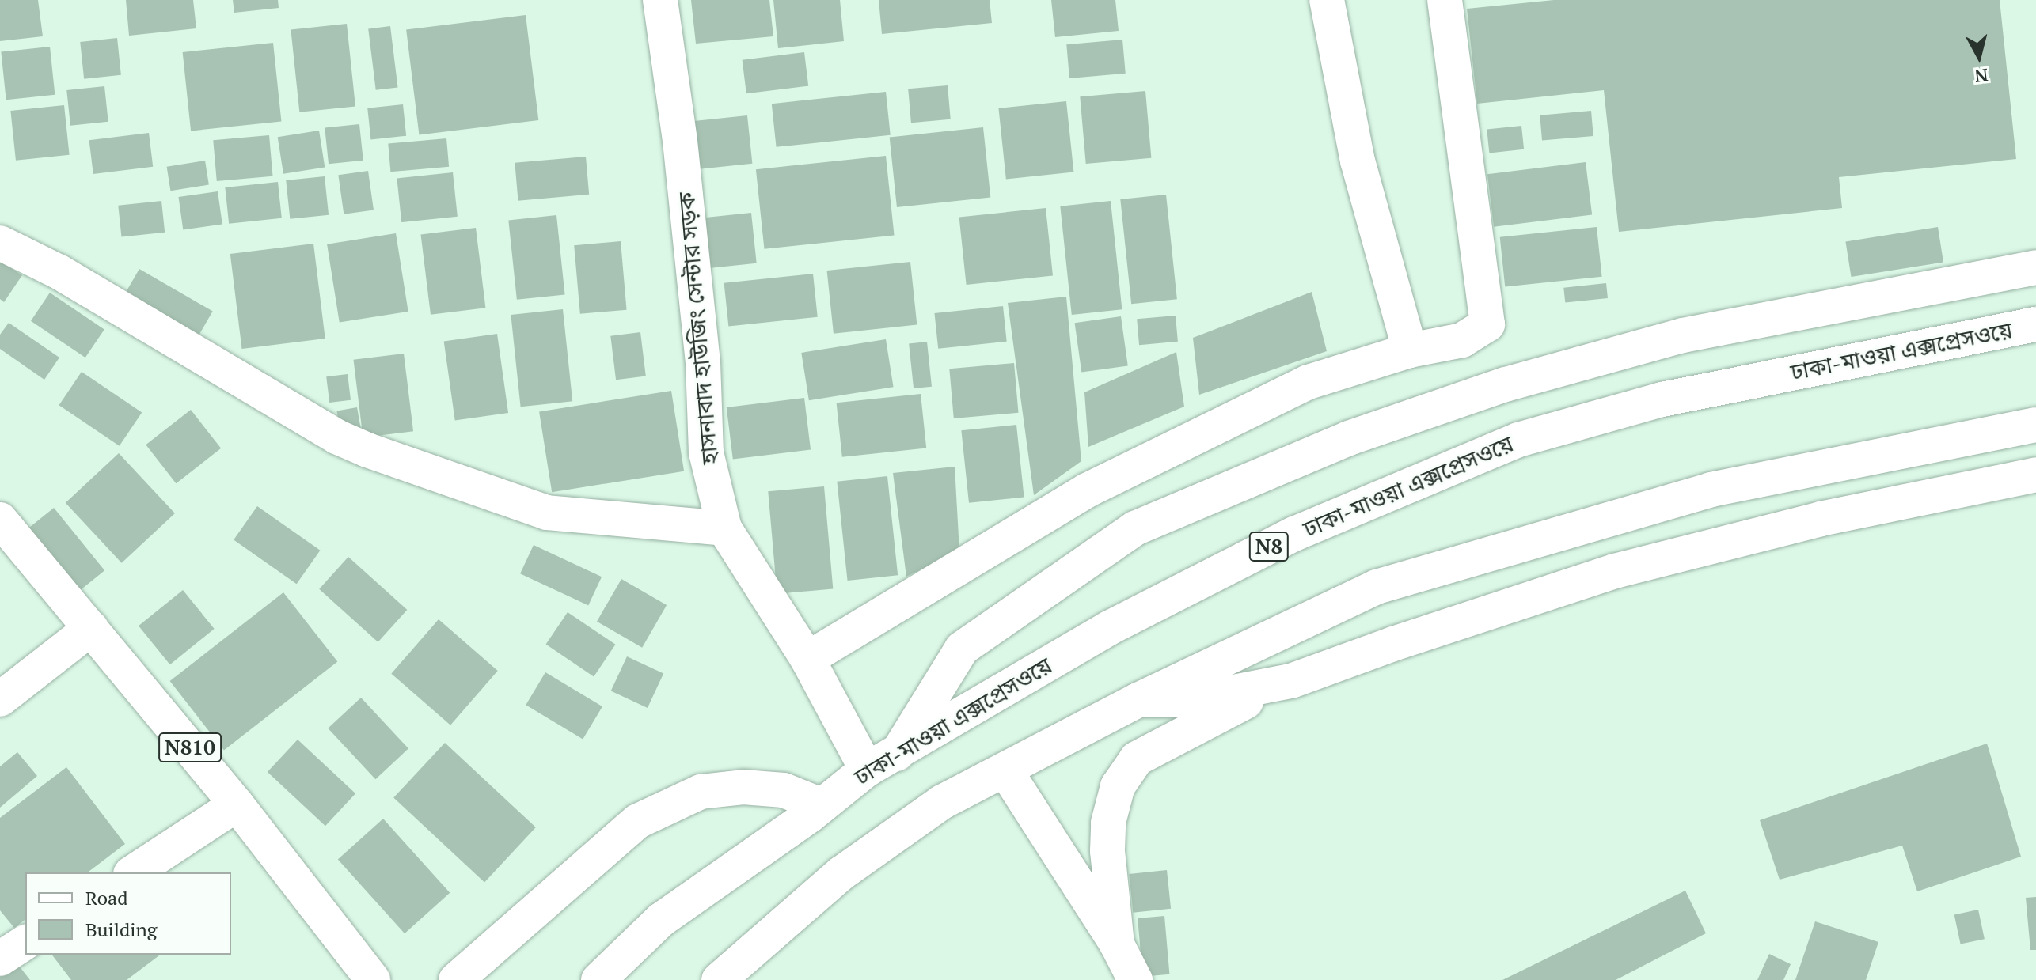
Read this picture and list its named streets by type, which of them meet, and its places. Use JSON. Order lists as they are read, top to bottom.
{
  "streets": {
    "main road": [
      "হাসনাবাদ হাউজিং সেন্টার সড়ক",
      "ঢাকা-মাওয়া এক্সপ্রেসওয়ে",
      "N8",
      "N810"
    ]
  },
  "crossings": [
    ["হাসনাবাদ হাউজিং সেন্টার সড়ক", "ঢাকা-মাওয়া এক্সপ্রেসওয়ে"]
  ],
  "legend": ["Road", "Building"],
  "north": "bottom"
}
